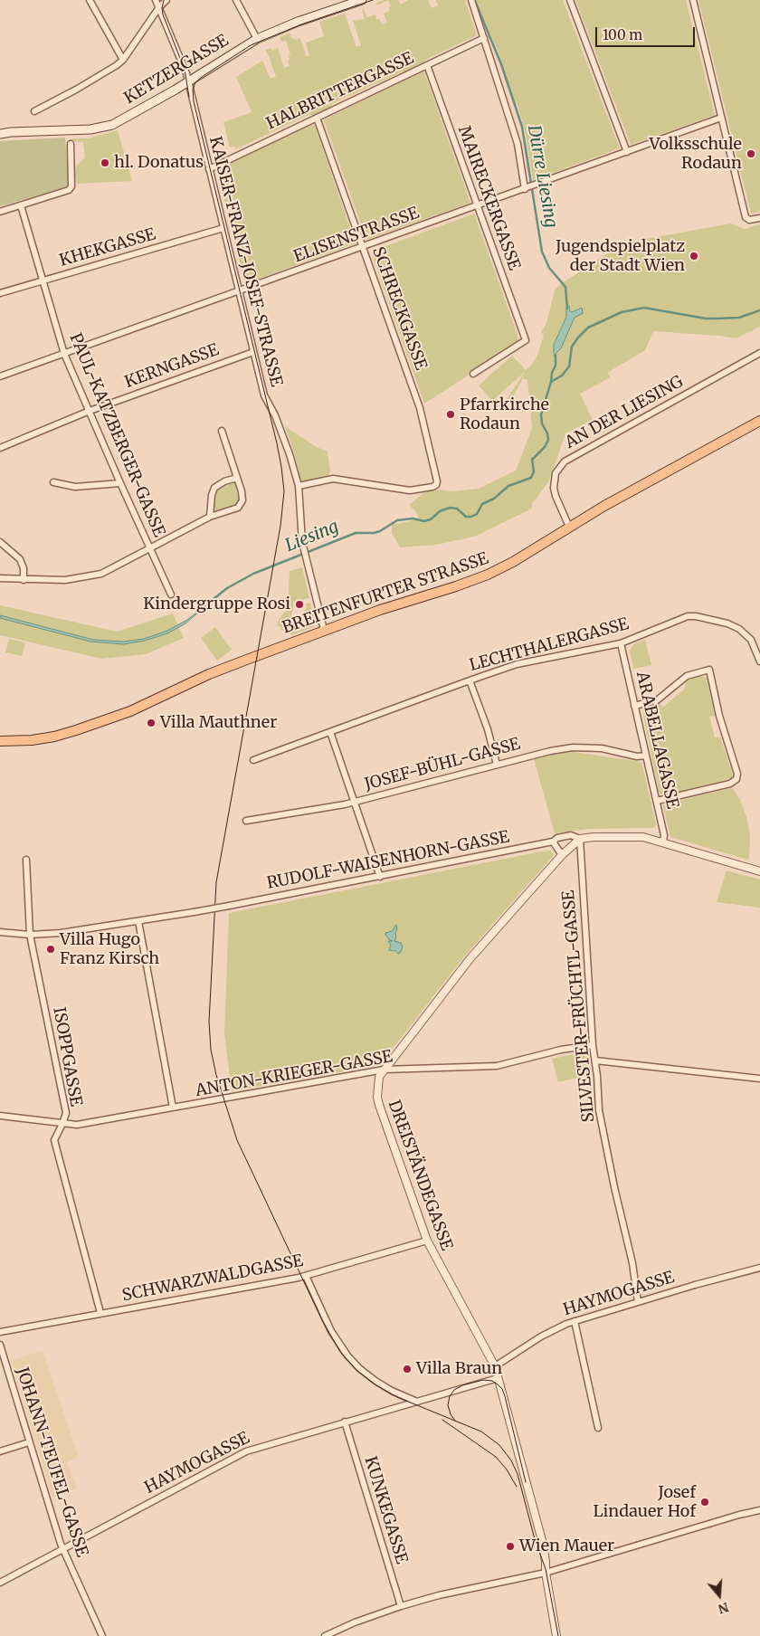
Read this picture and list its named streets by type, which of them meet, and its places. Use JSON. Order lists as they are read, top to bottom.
{
  "streets": {
    "main road": ["KETZERGASSE", "BREITENFURTER STRASSE"],
    "street": [
      "HALBRITTERGASSE",
      "MAIRECKERGASSE",
      "ELISENSTRASSE",
      "KHEKGASSE",
      "KAISER-FRANZ-JOSEF-STRASSE",
      "SCHRECKGASSE",
      "KERNGASSE",
      "AN DER LIESING",
      "PAUL-KATZBERGER-GASSE",
      "LECHTHALERGASSE",
      "ARABELLAGASSE",
      "JOSEF-BÜHL-GASSE",
      "RUDOLF-WAISENHORN-GASSE",
      "SILVESTER-FRÜCHTL-GASSE",
      "ISOPPGASSE",
      "ANTON-KRIEGER-GASSE",
      "DREISTÄNDEGASSE",
      "SCHWARZWALDGASSE",
      "HAYMOGASSE",
      "JOHANN-TEUFEL-GASSE",
      "KUNKEGASSE"
    ]
  },
  "crossings": [
    ["KETZERGASSE", "KAISER-FRANZ-JOSEF-STRASSE"],
    ["HALBRITTERGASSE", "MAIRECKERGASSE"],
    ["HALBRITTERGASSE", "KAISER-FRANZ-JOSEF-STRASSE"],
    ["HALBRITTERGASSE", "SCHRECKGASSE"],
    ["MAIRECKERGASSE", "ELISENSTRASSE"],
    ["ELISENSTRASSE", "KAISER-FRANZ-JOSEF-STRASSE"],
    ["ELISENSTRASSE", "SCHRECKGASSE"],
    ["ELISENSTRASSE", "PAUL-KATZBERGER-GASSE"],
    ["KHEKGASSE", "KAISER-FRANZ-JOSEF-STRASSE"],
    ["KHEKGASSE", "PAUL-KATZBERGER-GASSE"],
    ["KAISER-FRANZ-JOSEF-STRASSE", "SCHRECKGASSE"],
    ["KAISER-FRANZ-JOSEF-STRASSE", "KERNGASSE"],
    ["KAISER-FRANZ-JOSEF-STRASSE", "BREITENFURTER STRASSE"],
    ["KERNGASSE", "PAUL-KATZBERGER-GASSE"],
    ["AN DER LIESING", "BREITENFURTER STRASSE"],
    ["LECHTHALERGASSE", "ARABELLAGASSE"],
    ["ARABELLAGASSE", "JOSEF-BÜHL-GASSE"],
    ["ARABELLAGASSE", "RUDOLF-WAISENHORN-GASSE"],
    ["RUDOLF-WAISENHORN-GASSE", "SILVESTER-FRÜCHTL-GASSE"],
    ["RUDOLF-WAISENHORN-GASSE", "DREISTÄNDEGASSE"],
    ["SILVESTER-FRÜCHTL-GASSE", "ANTON-KRIEGER-GASSE"],
    ["SILVESTER-FRÜCHTL-GASSE", "DREISTÄNDEGASSE"],
    ["SILVESTER-FRÜCHTL-GASSE", "HAYMOGASSE"],
    ["ISOPPGASSE", "ANTON-KRIEGER-GASSE"],
    ["ISOPPGASSE", "SCHWARZWALDGASSE"],
    ["ANTON-KRIEGER-GASSE", "DREISTÄNDEGASSE"],
    ["DREISTÄNDEGASSE", "SCHWARZWALDGASSE"],
    ["DREISTÄNDEGASSE", "HAYMOGASSE"],
    ["HAYMOGASSE", "JOHANN-TEUFEL-GASSE"],
    ["HAYMOGASSE", "KUNKEGASSE"]
  ],
  "water": ["Dürre Liesing", "Liesing"],
  "places": [
    "Volksschule Rodaun",
    "hl. Donatus",
    "Jugendspielplatz der Stadt Wien",
    "Pfarrkirche Rodaun",
    "Kindergruppe Rosi",
    "Villa Mauthner",
    "Villa Hugo Franz Kirsch",
    "Villa Braun",
    "Josef Lindauer Hof",
    "Wien Mauer"
  ],
  "scale_bar": "100 m",
  "north": "bottom"
}
